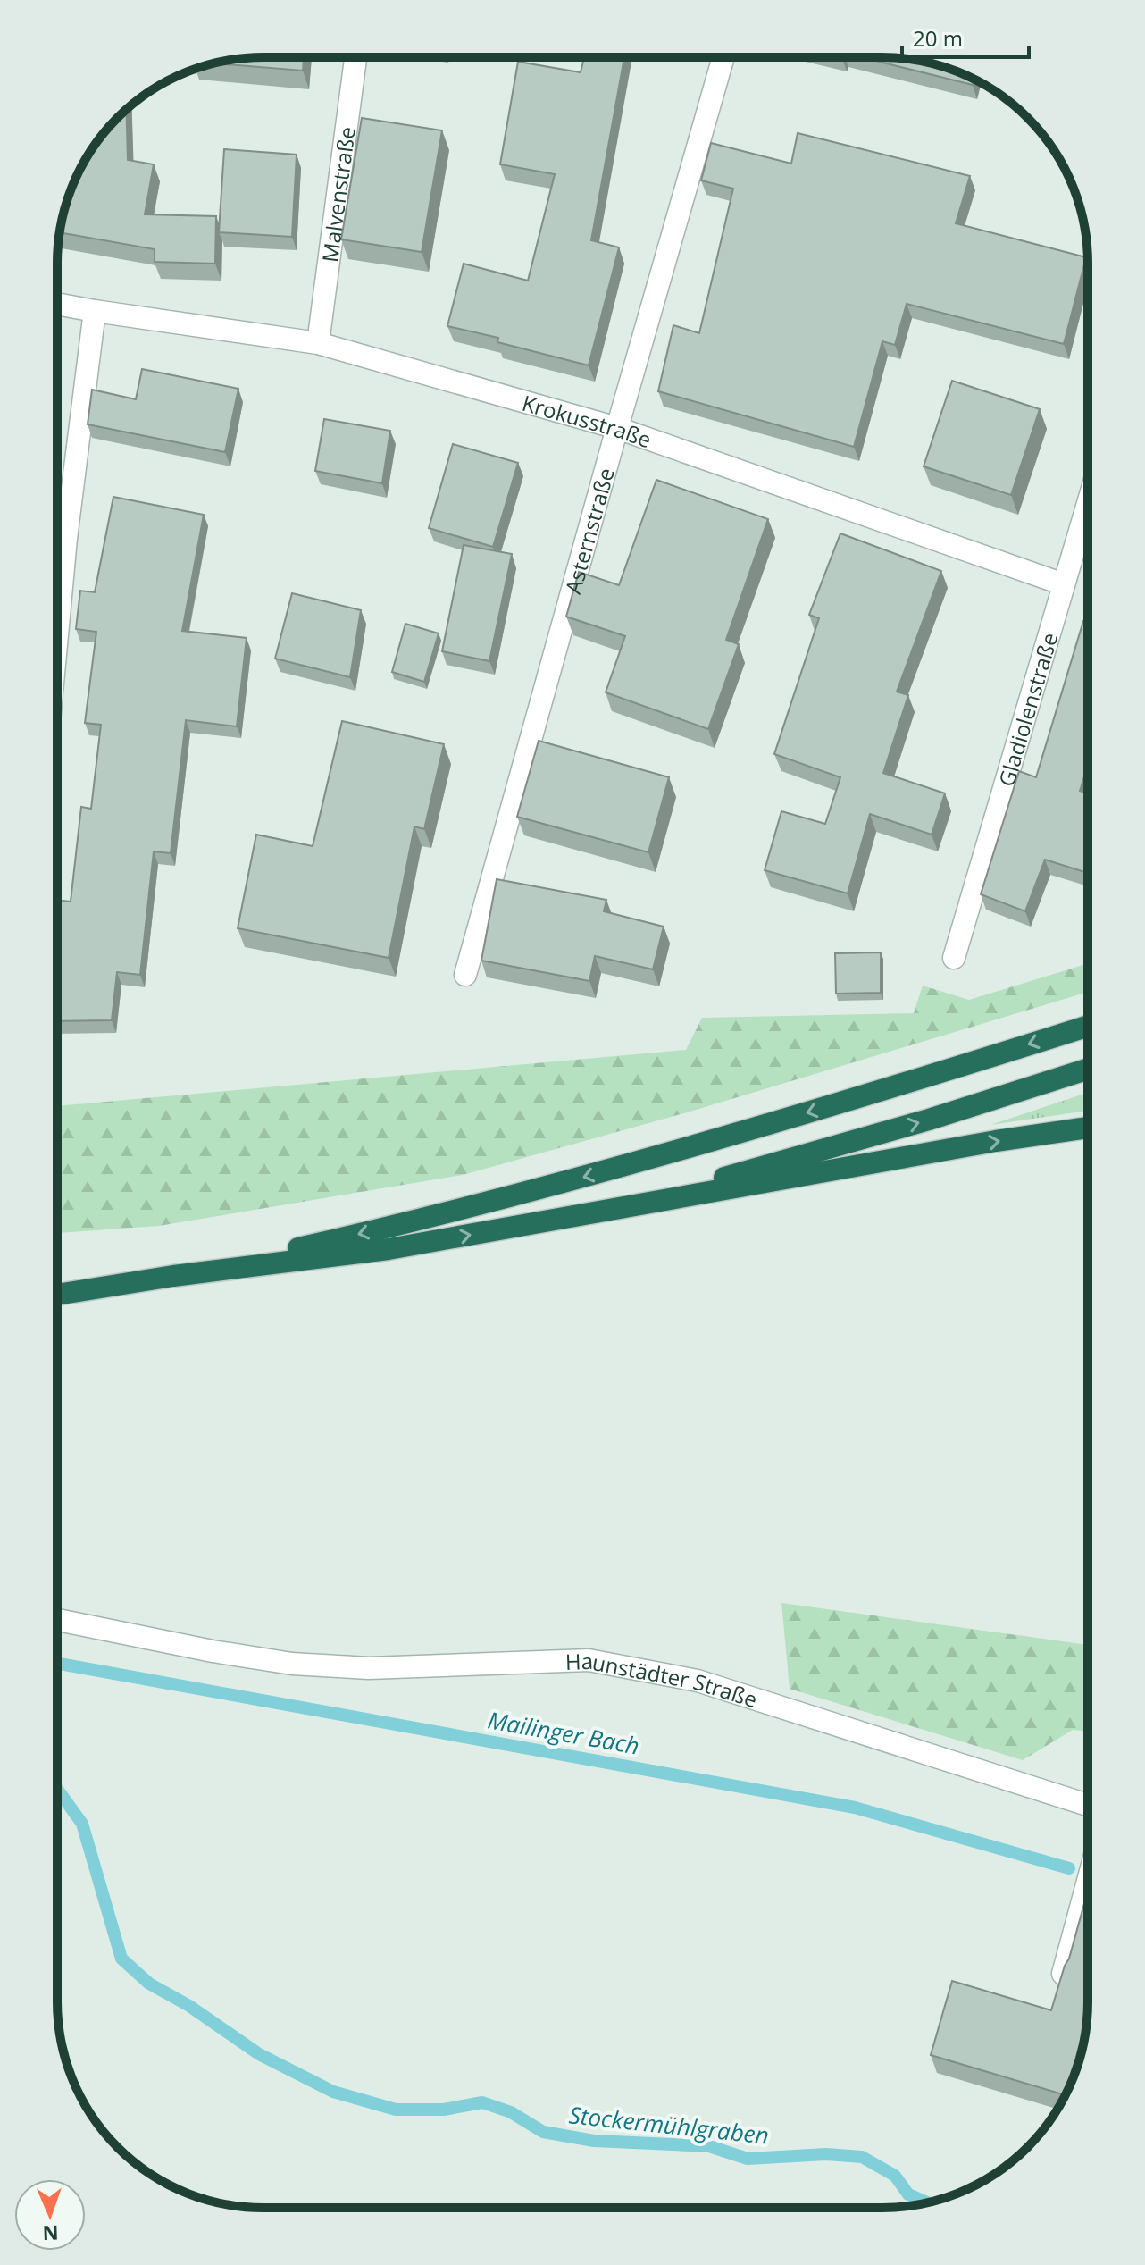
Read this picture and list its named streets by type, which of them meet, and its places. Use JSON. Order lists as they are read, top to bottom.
{
  "streets": {
    "street": [
      "Malvenstraße",
      "Krokusstraße",
      "Asternstraße",
      "Gladiolenstraße",
      "Haunstädter Straße"
    ]
  },
  "crossings": [
    ["Malvenstraße", "Krokusstraße"],
    ["Krokusstraße", "Asternstraße"],
    ["Krokusstraße", "Gladiolenstraße"]
  ],
  "water": ["Mailinger Bach", "Stockermühlgraben"],
  "scale_bar": "20 m",
  "north": "bottom"
}
